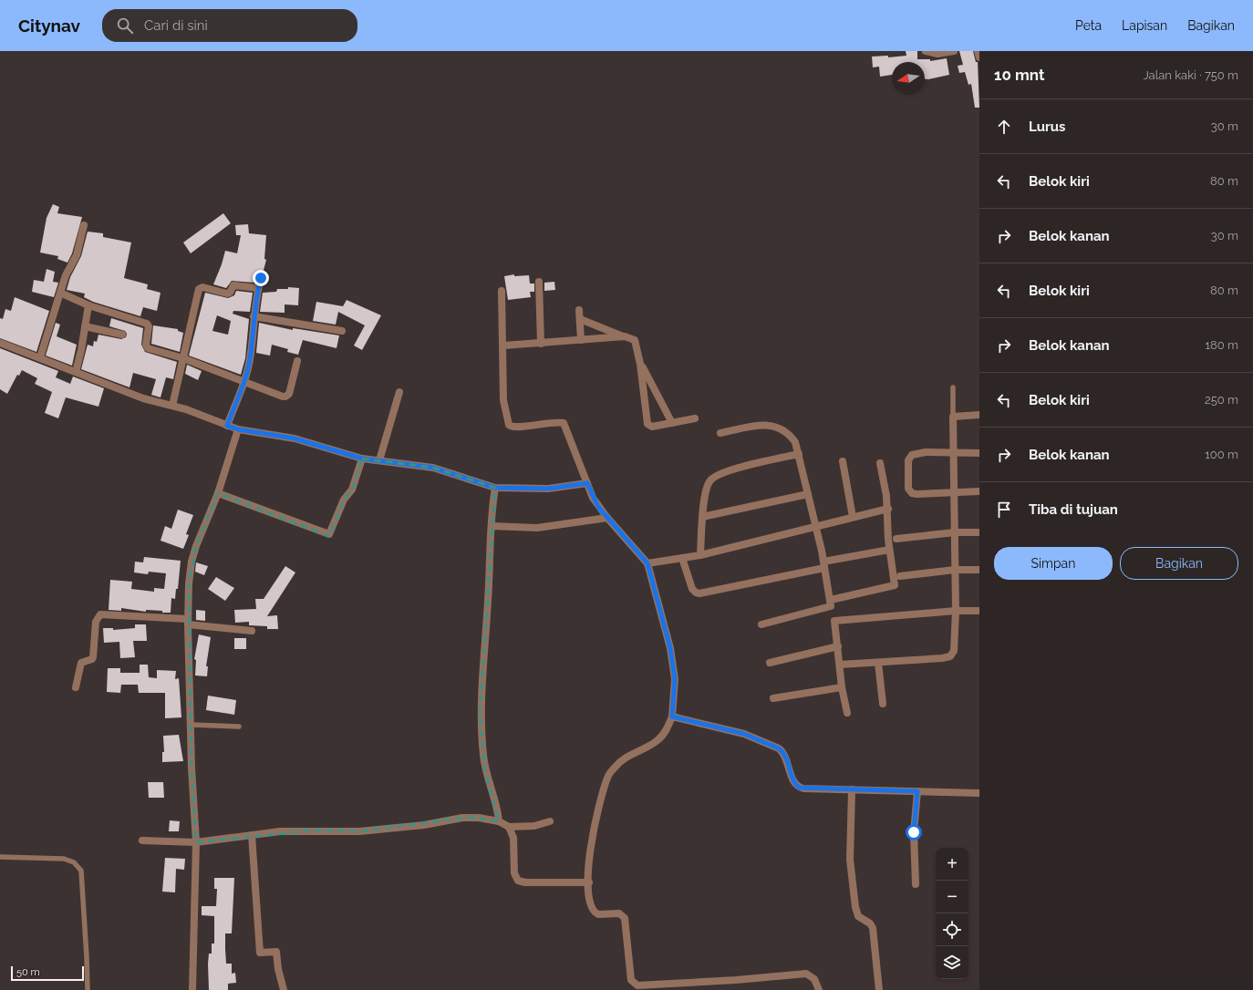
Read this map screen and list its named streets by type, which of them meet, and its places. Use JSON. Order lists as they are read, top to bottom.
{
  "scale_bar": "50 m",
  "north": "left",
  "page": {
    "header": "Citynav",
    "search": "Cari di sini",
    "nav": ["Peta", "Lapisan", "Bagikan"],
    "heading": ["10 mnt", "Jalan kaki · 750 m"],
    "list": [
      ["Lurus", "30 m"],
      ["Belok kiri", "80 m"],
      ["Belok kanan", "30 m"],
      ["Belok kiri", "80 m"],
      ["Belok kanan", "180 m"],
      ["Belok kiri", "250 m"],
      ["Belok kanan", "100 m"],
      "Tiba di tujuan"
    ],
    "buttons": ["Simpan", "Bagikan"],
    "map_buttons": ["+", "−"],
    "scale": "50 m"
  }
}
